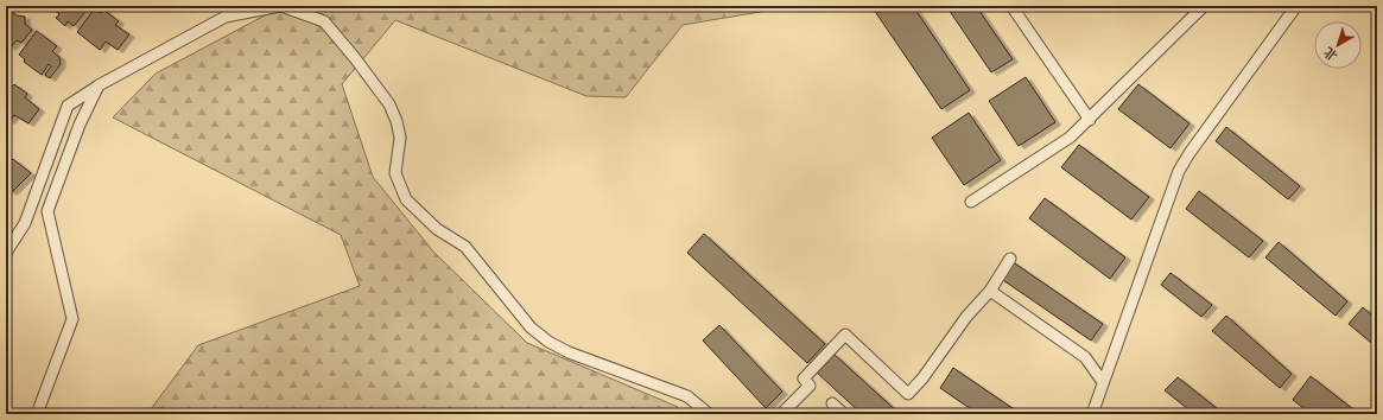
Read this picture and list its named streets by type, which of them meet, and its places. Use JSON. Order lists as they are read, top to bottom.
{
  "north": "bottom left"
}
